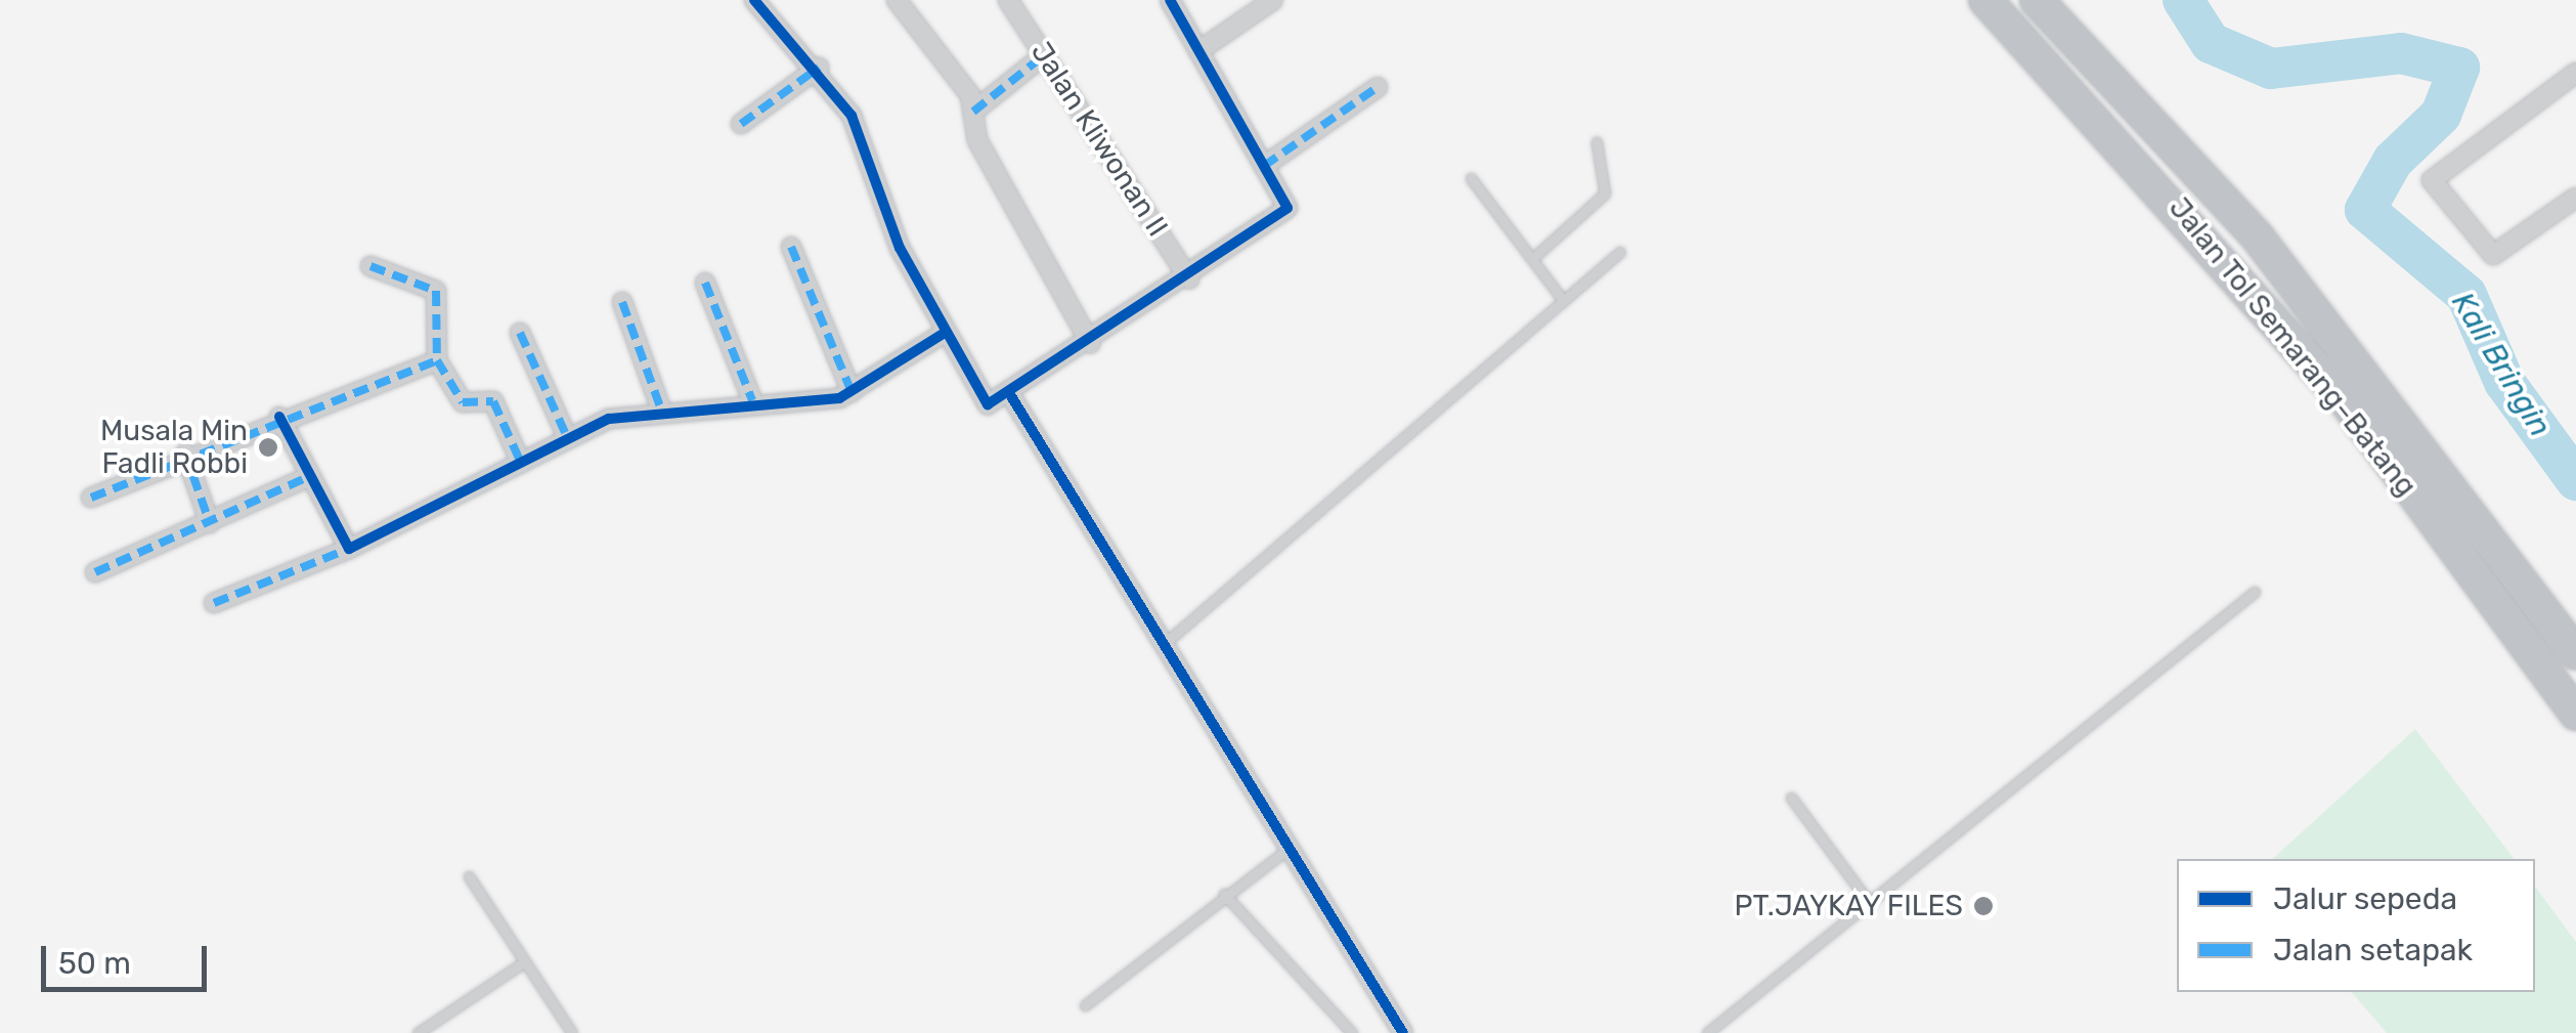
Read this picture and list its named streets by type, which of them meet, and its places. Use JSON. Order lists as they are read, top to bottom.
{
  "streets": {
    "highway": ["Jalan Tol Semarang–Batang"],
    "street": ["Jalan Kliwonan II"]
  },
  "water": ["Kali Bringin"],
  "places": ["Musala Min Fadli Robbi", "PT.JAYKAY FILES"],
  "legend": ["Jalur sepeda", "Jalan setapak"],
  "scale_bar": "50 m"
}
